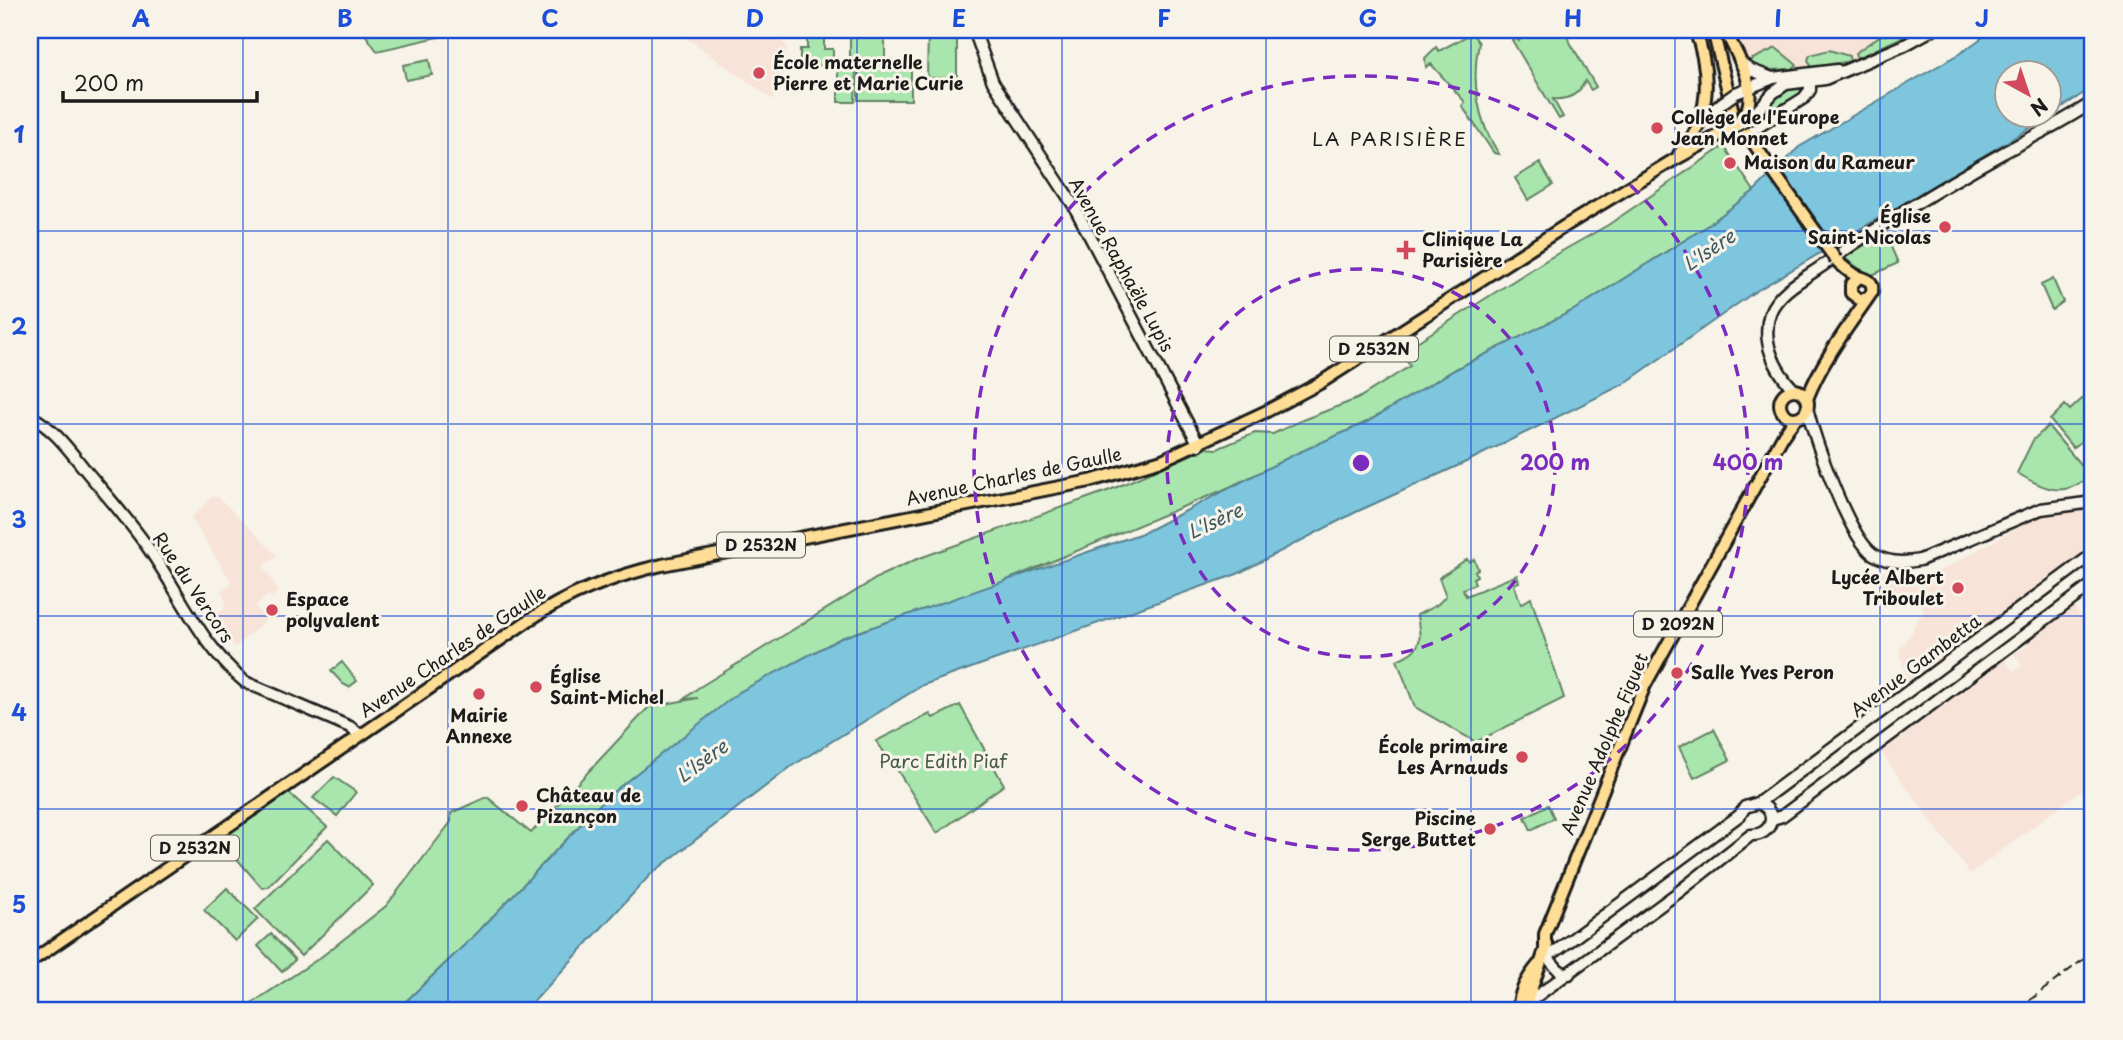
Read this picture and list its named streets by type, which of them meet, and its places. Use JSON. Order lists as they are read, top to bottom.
{
  "streets": {
    "main road": [
      "Avenue Raphaële Lupis",
      "D 2532N",
      "Avenue Charles de Gaulle",
      "Rue du Vercors",
      "D 2092N",
      "Avenue Gambetta",
      "Avenue Adolphe Figuet"
    ]
  },
  "crossings": [
    ["Avenue Raphaële Lupis", "D 2532N"],
    ["Avenue Raphaële Lupis", "Avenue Charles de Gaulle"],
    ["D 2532N", "Avenue Charles de Gaulle"],
    ["Avenue Charles de Gaulle", "Rue du Vercors"],
    ["D 2092N", "Avenue Gambetta"],
    ["D 2092N", "Avenue Adolphe Figuet"],
    ["Avenue Gambetta", "Avenue Adolphe Figuet"]
  ],
  "districts": ["LA PARISIÈRE"],
  "water": ["L'Isère"],
  "parks": ["Parc Edith Piaf"],
  "places": {
    "other": [
      "École maternelle Pierre et Marie Curie",
      "Collège de l'Europe Jean Monnet",
      "Maison du Rameur",
      "Église Saint-Nicolas",
      "Lycée Albert Triboulet",
      "Espace polyvalent",
      "Salle Yves Peron",
      "Église Saint-Michel",
      "Mairie Annexe",
      "École primaire Les Arnauds",
      "Château de Pizançon",
      "Piscine Serge Buttet"
    ],
    "health": ["Clinique La Parisière"]
  },
  "scale_bar": "200 m",
  "north": "bottom right",
  "grid": {
    "columns": [
      "A",
      "B",
      "C",
      "D",
      "E",
      "F",
      "G",
      "H",
      "I",
      "J"
    ],
    "rows": [
      "1",
      "2",
      "3",
      "4",
      "5"
    ]
  },
  "rings": ["200 m", "400 m"]
}
